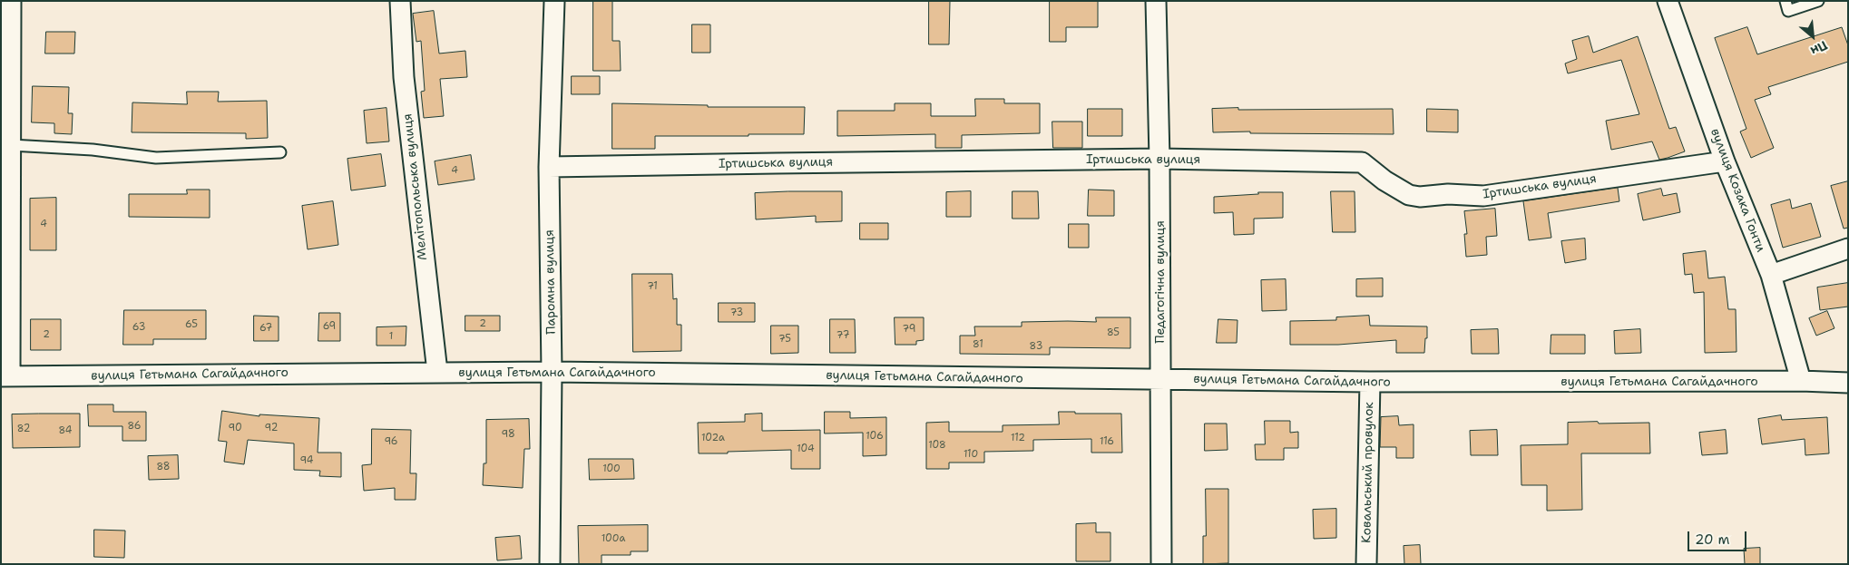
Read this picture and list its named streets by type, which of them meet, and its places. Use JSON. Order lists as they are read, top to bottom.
{
  "streets": {
    "street": [
      "Іртишська вулиця",
      "Мелітопольська вулиця",
      "вулиця Козака Гонти",
      "Паромна вулиця",
      "Педагогічна вулиця",
      "вулиця Гетьмана Сагайдачного",
      "Ковальський провулок"
    ]
  },
  "crossings": [
    ["Іртишська вулиця", "вулиця Козака Гонти"],
    ["Іртишська вулиця", "Паромна вулиця"],
    ["Іртишська вулиця", "Педагогічна вулиця"],
    ["Мелітопольська вулиця", "вулиця Гетьмана Сагайдачного"],
    ["вулиця Козака Гонти", "вулиця Гетьмана Сагайдачного"],
    ["Паромна вулиця", "вулиця Гетьмана Сагайдачного"],
    ["Педагогічна вулиця", "вулиця Гетьмана Сагайдачного"],
    ["вулиця Гетьмана Сагайдачного", "Ковальський провулок"]
  ],
  "house_numbers": [
    "4",
    "4",
    "71",
    "73",
    "2",
    "65",
    "69",
    "63",
    "67",
    "79",
    "85",
    "2",
    "77",
    "1",
    "75",
    "81",
    "83",
    "86",
    "90",
    "92",
    "82",
    "84",
    "98",
    "106",
    "102а",
    "112",
    "96",
    "116",
    "108",
    "104",
    "110",
    "94",
    "88",
    "100",
    "100а"
  ],
  "scale_bar": "20 m",
  "north": "bottom right"
}
